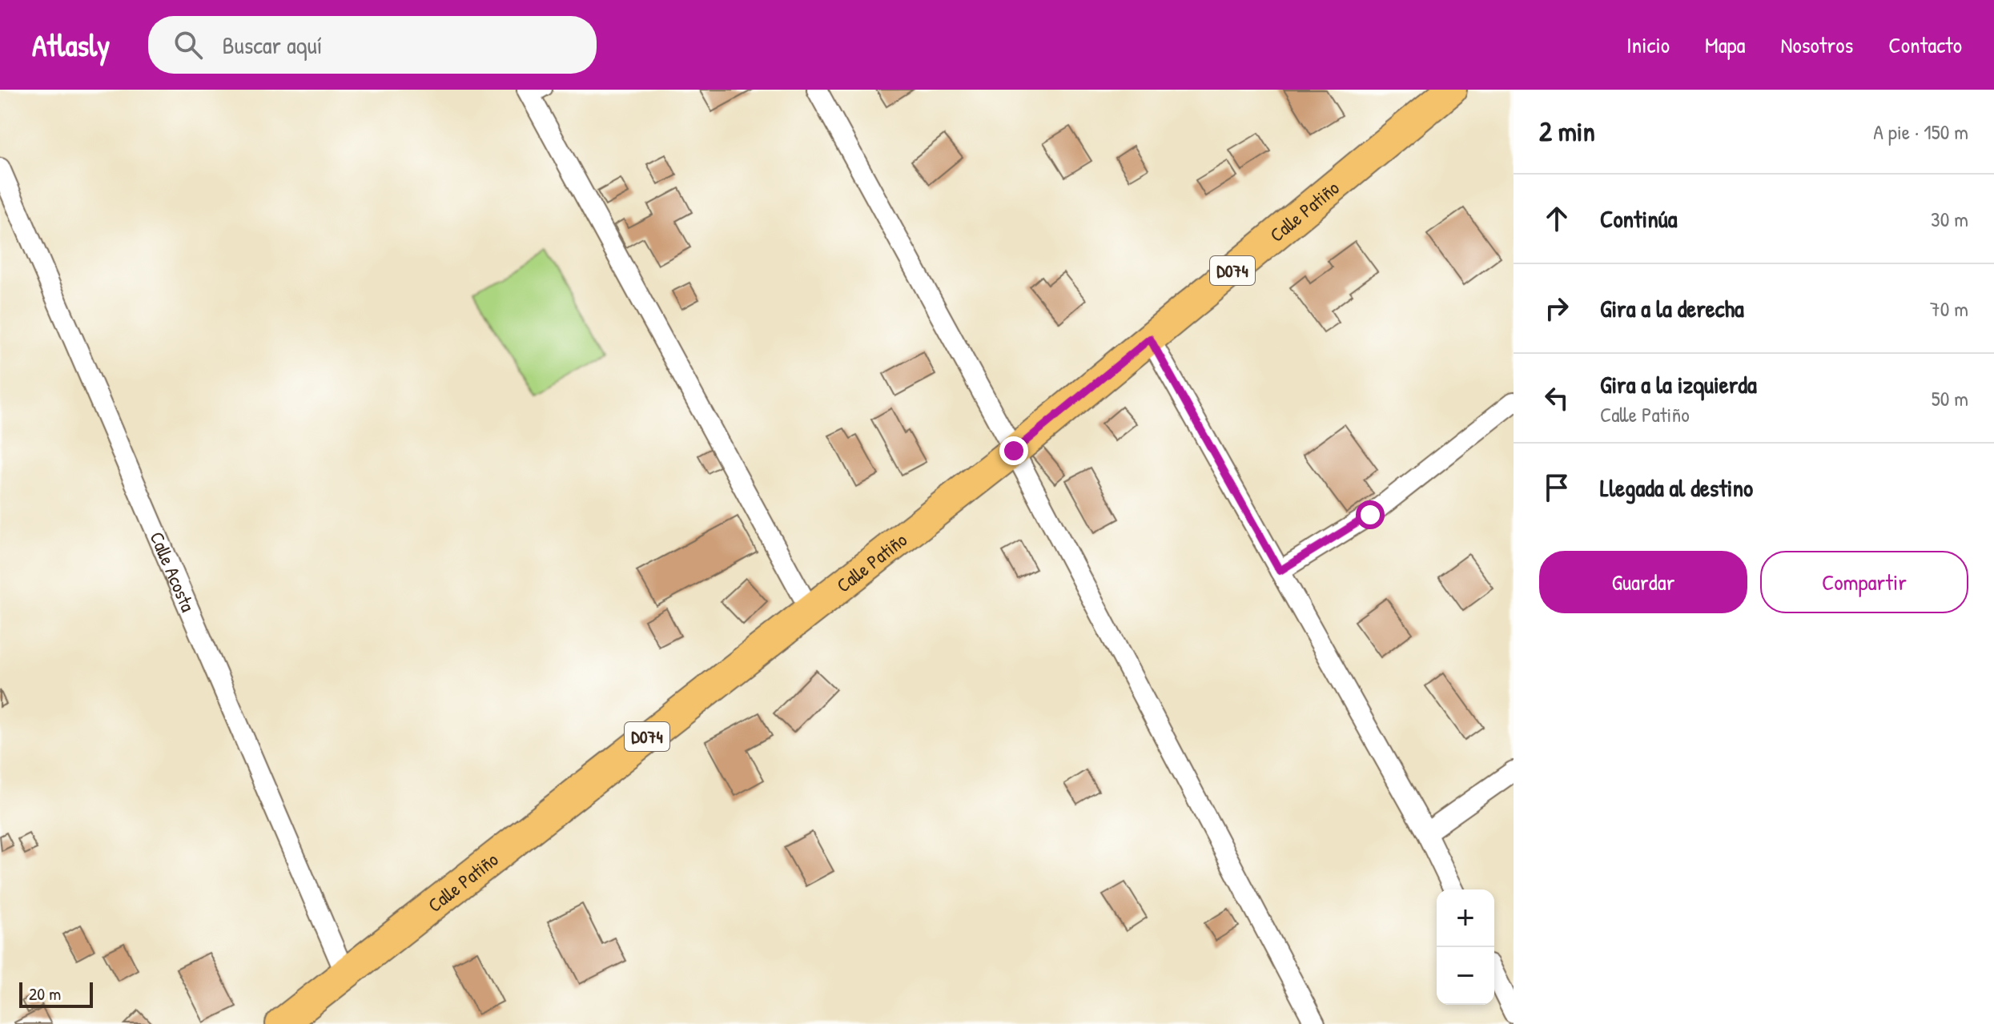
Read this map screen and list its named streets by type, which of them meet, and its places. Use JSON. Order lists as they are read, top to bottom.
{
  "streets": {
    "main road": ["Calle Patiño", "D074"],
    "street": ["Calle Acosta"]
  },
  "crossings": [
    ["Calle Patiño", "Calle Acosta"]
  ],
  "scale_bar": "20 m",
  "page": {
    "header": "Atlasly",
    "search": "Buscar aquí",
    "nav": [
      "Inicio",
      "Mapa",
      "Nosotros",
      "Contacto"
    ],
    "heading": ["2 min", "A pie · 150 m"],
    "list": [
      ["Continúa", "30 m"],
      ["Gira a la derecha", "70 m"],
      ["Gira a la izquierda", "Calle Patiño", "50 m"],
      "Llegada al destino"
    ],
    "buttons": ["Guardar", "Compartir"],
    "map_buttons": ["+", "−"],
    "scale": "20 m"
  }
}
